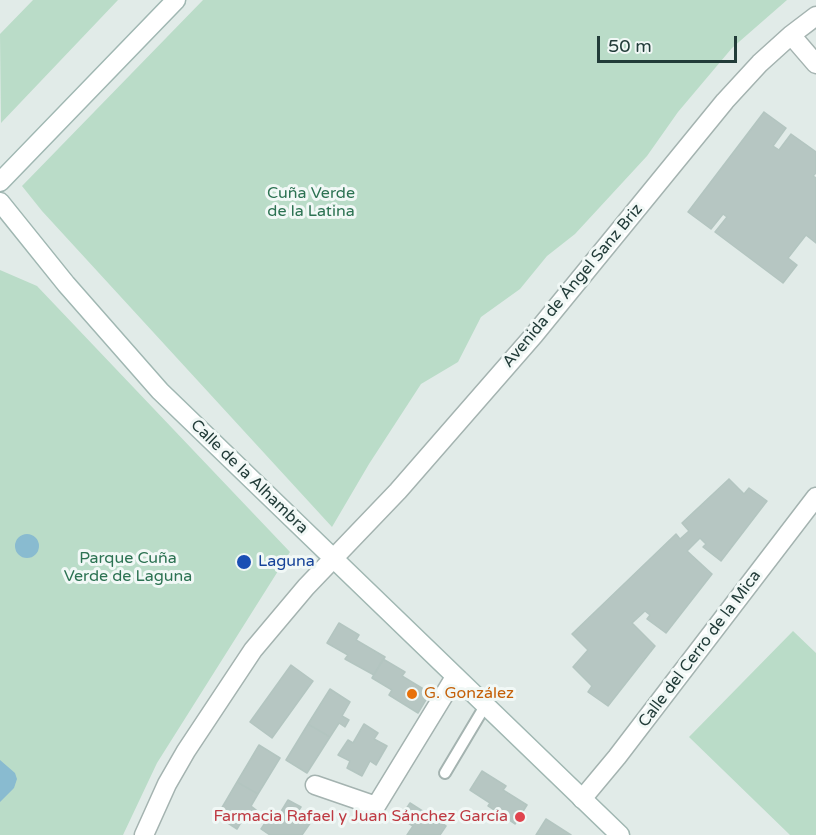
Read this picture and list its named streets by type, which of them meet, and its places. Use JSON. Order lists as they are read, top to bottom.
{
  "streets": {
    "street": ["Avenida de Ángel Sanz Briz", "Calle de la Alhambra", "Calle del Cerro de la Mica"]
  },
  "crossings": [
    ["Avenida de Ángel Sanz Briz", "Calle de la Alhambra"],
    ["Calle de la Alhambra", "Calle del Cerro de la Mica"]
  ],
  "parks": ["Cuña Verde de la Latina", "Parque Cuña Verde de Laguna"],
  "places": ["Laguna", "G. González", "Farmacia Rafael y Juan Sánchez García"],
  "scale_bar": "50 m"
}
